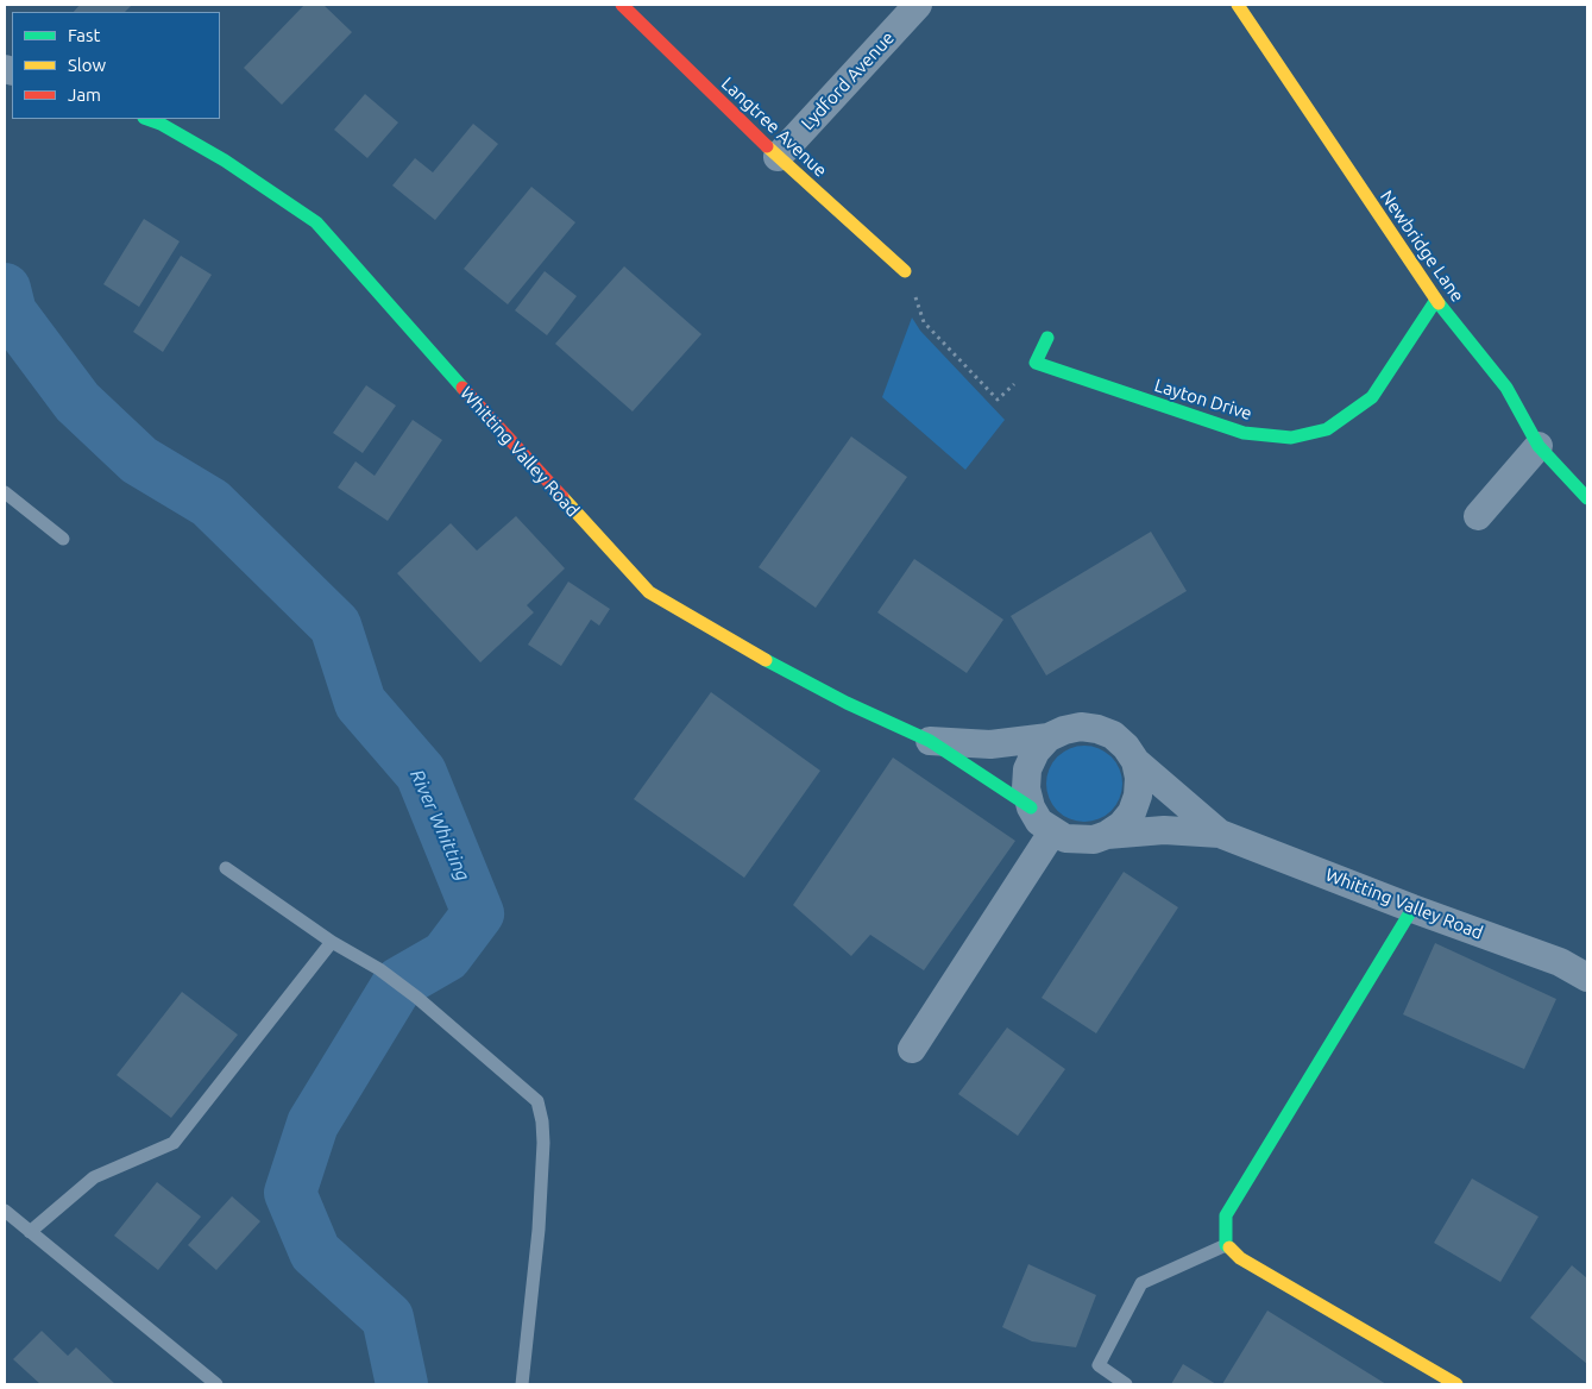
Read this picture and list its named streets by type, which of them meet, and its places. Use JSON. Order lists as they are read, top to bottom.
{
  "streets": {
    "street": [
      "Lydford Avenue",
      "Langtree Avenue",
      "Newbridge Lane",
      "Layton Drive",
      "Whitting Valley Road"
    ]
  },
  "crossings": [
    ["Lydford Avenue", "Langtree Avenue"],
    ["Newbridge Lane", "Layton Drive"]
  ],
  "water": ["River Whitting"],
  "legend": ["Fast", "Slow", "Jam"]
}
